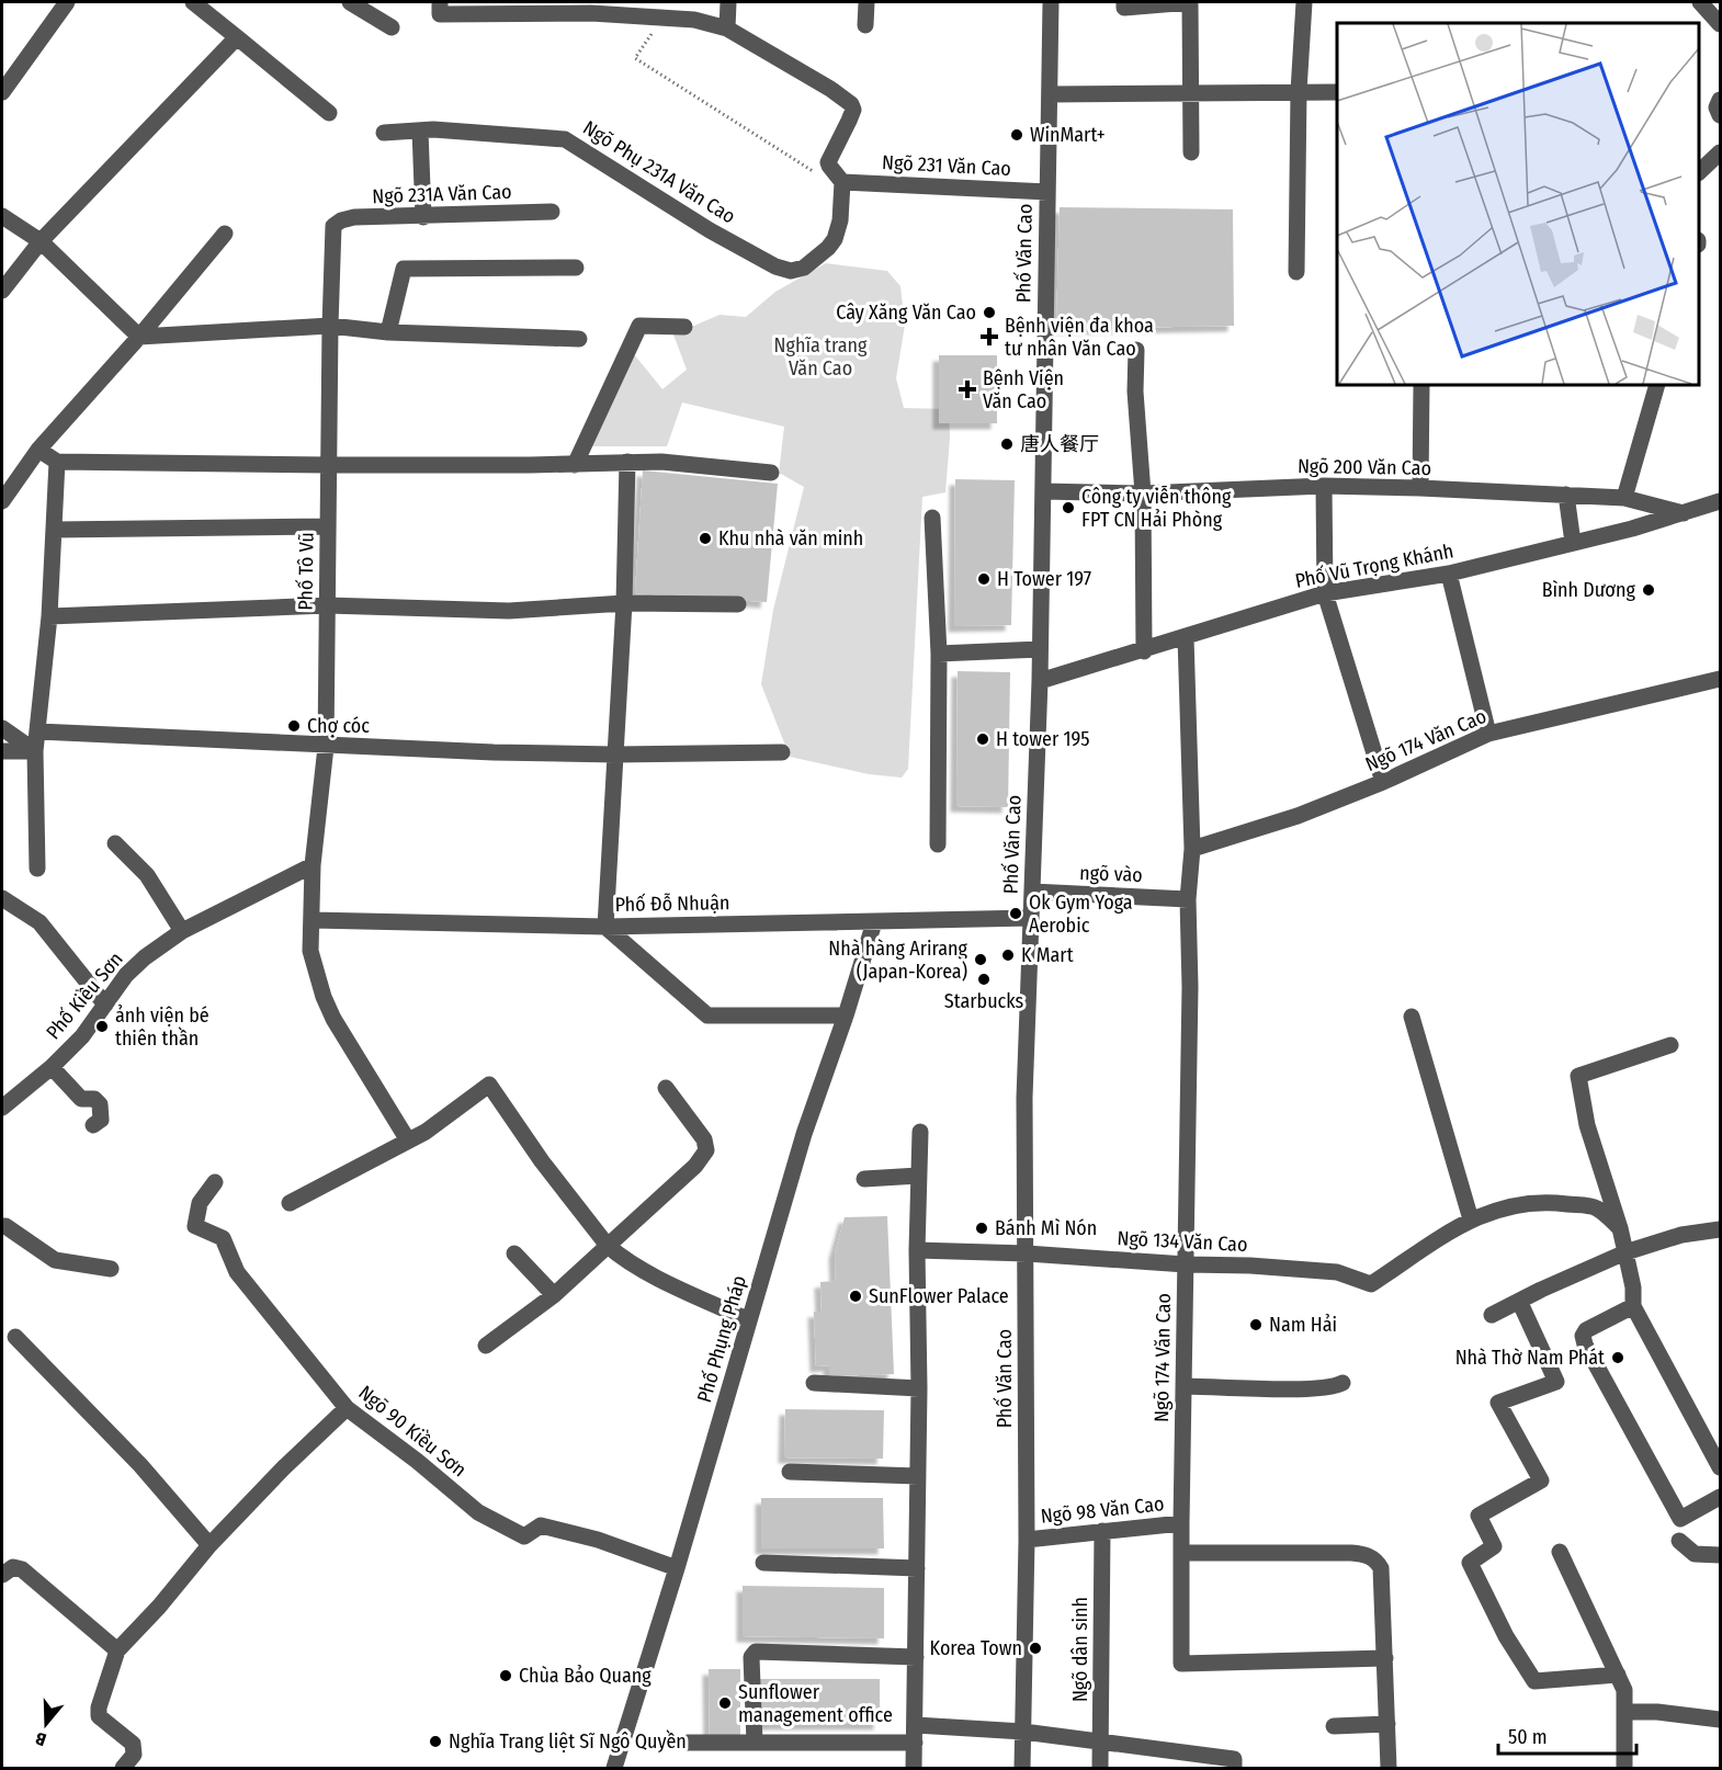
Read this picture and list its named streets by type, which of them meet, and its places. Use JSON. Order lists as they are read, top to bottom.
{
  "streets": {
    "street": [
      "Ngõ 231 Văn Cao",
      "Ngõ Phụ 231A Văn Cao",
      "Ngõ 231A Văn Cao",
      "Phố Văn Cao",
      "Ngõ 200 Văn Cao",
      "Phố Vũ Trọng Khánh",
      "Phố Tô Vũ",
      "Ngõ 174 Văn Cao",
      "ngõ vào",
      "Phố Đỗ Nhuận",
      "Phố Kiều Sơn",
      "Ngõ 134 Văn Cao",
      "Phố Phụng Pháp",
      "Ngõ 90 Kiều Sơn",
      "Ngõ 98 Văn Cao",
      "Ngõ dân sinh"
    ]
  },
  "crossings": [
    ["Ngõ 231 Văn Cao", "Ngõ Phụ 231A Văn Cao"],
    ["Ngõ 231 Văn Cao", "Phố Văn Cao"],
    ["Ngõ 231A Văn Cao", "Phố Tô Vũ"],
    ["Phố Văn Cao", "Ngõ 200 Văn Cao"],
    ["Phố Văn Cao", "Phố Vũ Trọng Khánh"],
    ["Phố Văn Cao", "ngõ vào"],
    ["Phố Văn Cao", "Phố Đỗ Nhuận"],
    ["Phố Văn Cao", "Ngõ 134 Văn Cao"],
    ["Phố Văn Cao", "Ngõ 98 Văn Cao"],
    ["Ngõ 200 Văn Cao", "Phố Vũ Trọng Khánh"],
    ["Phố Vũ Trọng Khánh", "Ngõ 174 Văn Cao"],
    ["Phố Tô Vũ", "Phố Đỗ Nhuận"],
    ["Phố Tô Vũ", "Phố Kiều Sơn"],
    ["Ngõ 174 Văn Cao", "ngõ vào"],
    ["Ngõ 174 Văn Cao", "Ngõ 134 Văn Cao"],
    ["Ngõ 174 Văn Cao", "Ngõ 98 Văn Cao"],
    ["Phố Đỗ Nhuận", "Phố Phụng Pháp"],
    ["Phố Phụng Pháp", "Ngõ 90 Kiều Sơn"],
    ["Ngõ 98 Văn Cao", "Ngõ dân sinh"]
  ],
  "parks": ["Nghĩa trang Văn Cao"],
  "places": {
    "other": [
      "WinMart+",
      "Cây Xăng Văn Cao",
      "唐人餐厅",
      "Công ty viễn thông FPT CN Hải Phòng",
      "Khu nhà văn minh",
      "H Tower 197",
      "Bình Dương",
      "Chợ cóc",
      "H tower 195",
      "Ok Gym Yoga Aerobic",
      "K Mart",
      "Nhà hàng Arirang (Japan-Korea)",
      "Starbucks",
      "ảnh viện bé thiên thần",
      "Bánh Mì Nón",
      "SunFlower Palace",
      "Nam Hải",
      "Nhà Thờ Nam Phát",
      "Korea Town",
      "Chùa Bảo Quang",
      "Sunflower management office",
      "Nghĩa Trang liệt Sĩ Ngô Quyền"
    ],
    "health": ["Bệnh viện đa khoa tư nhân Văn Cao", "Bệnh Viện Văn Cao"]
  },
  "scale_bar": "50 m",
  "north": "bottom"
}
